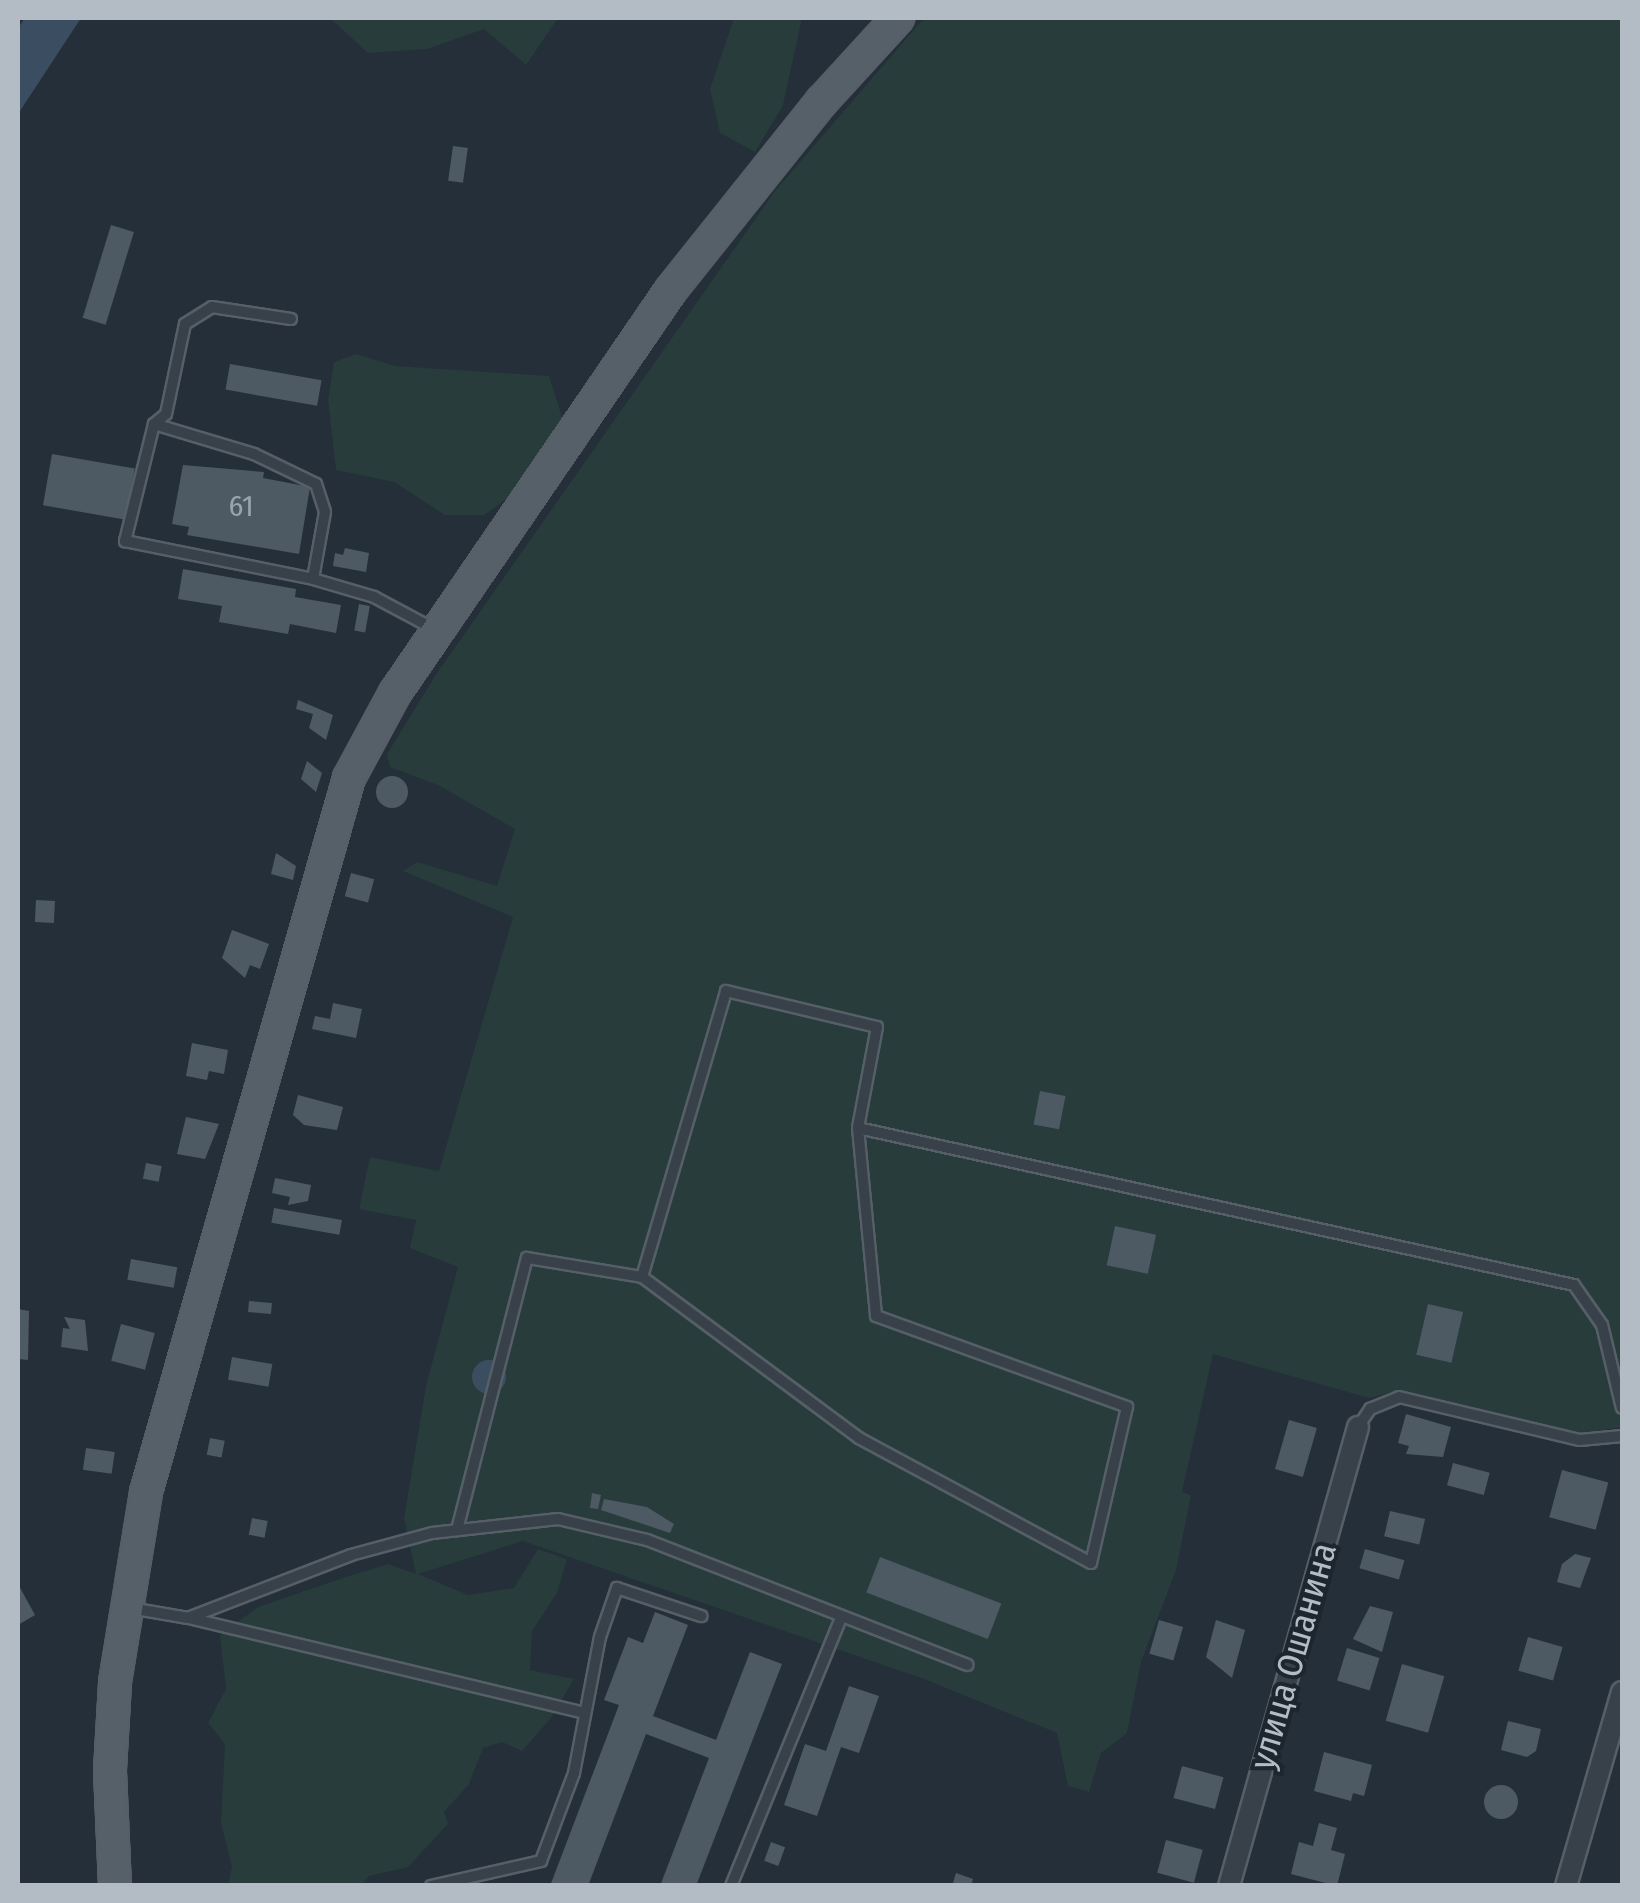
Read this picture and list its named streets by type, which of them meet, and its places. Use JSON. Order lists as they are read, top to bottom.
{
  "streets": {
    "street": ["улица Ошанина"]
  },
  "house_numbers": ["61"]
}
